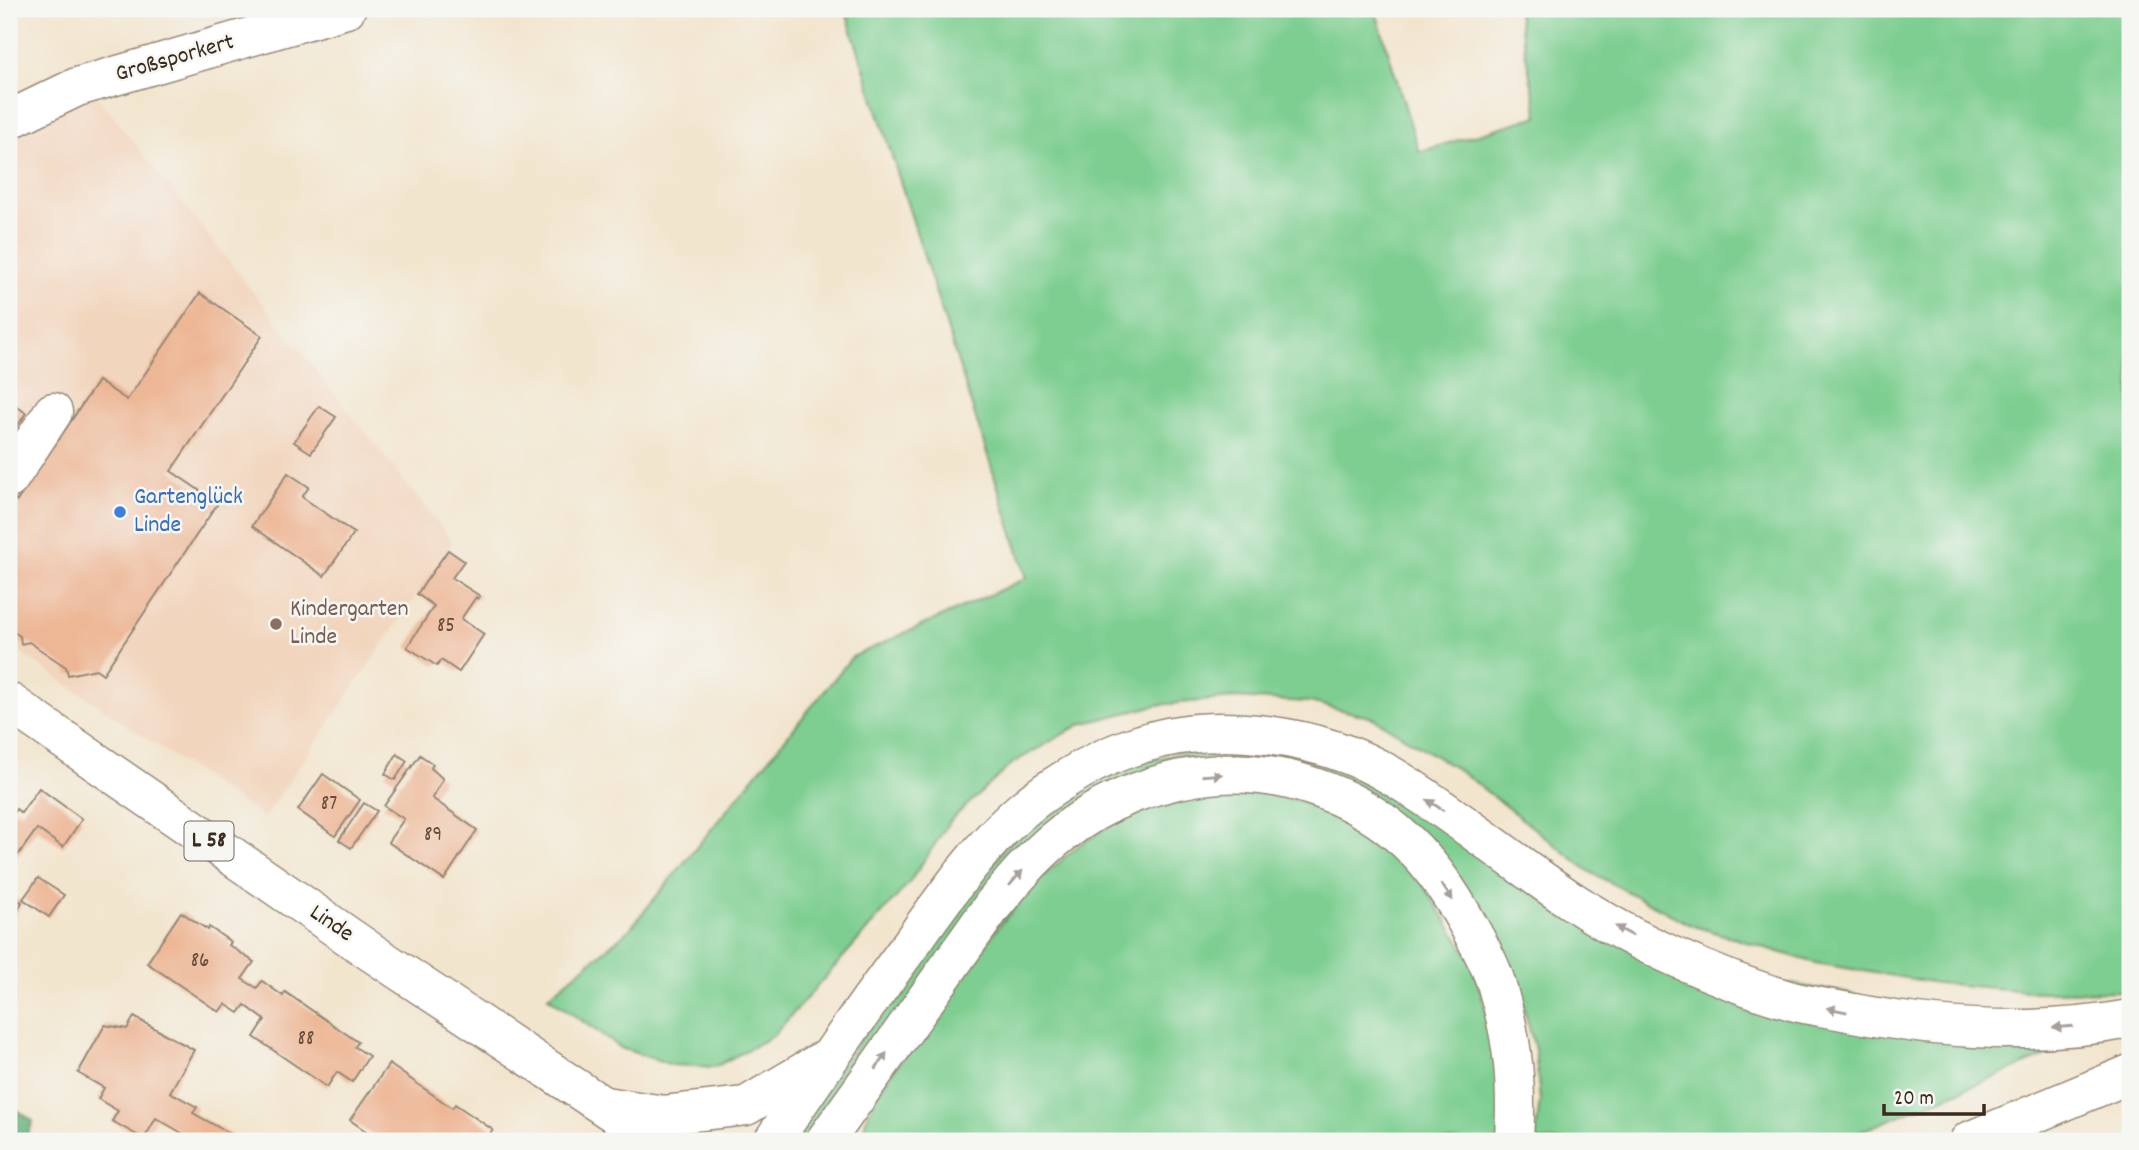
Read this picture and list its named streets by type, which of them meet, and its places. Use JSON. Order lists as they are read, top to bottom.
{
  "streets": {
    "main road": ["Großsporkert", "L 58", "Linde"]
  },
  "places": ["Gartenglück Linde", "Kindergarten Linde"],
  "house_numbers": [
    "85",
    "87",
    "89",
    "86",
    "88"
  ],
  "scale_bar": "20 m"
}
